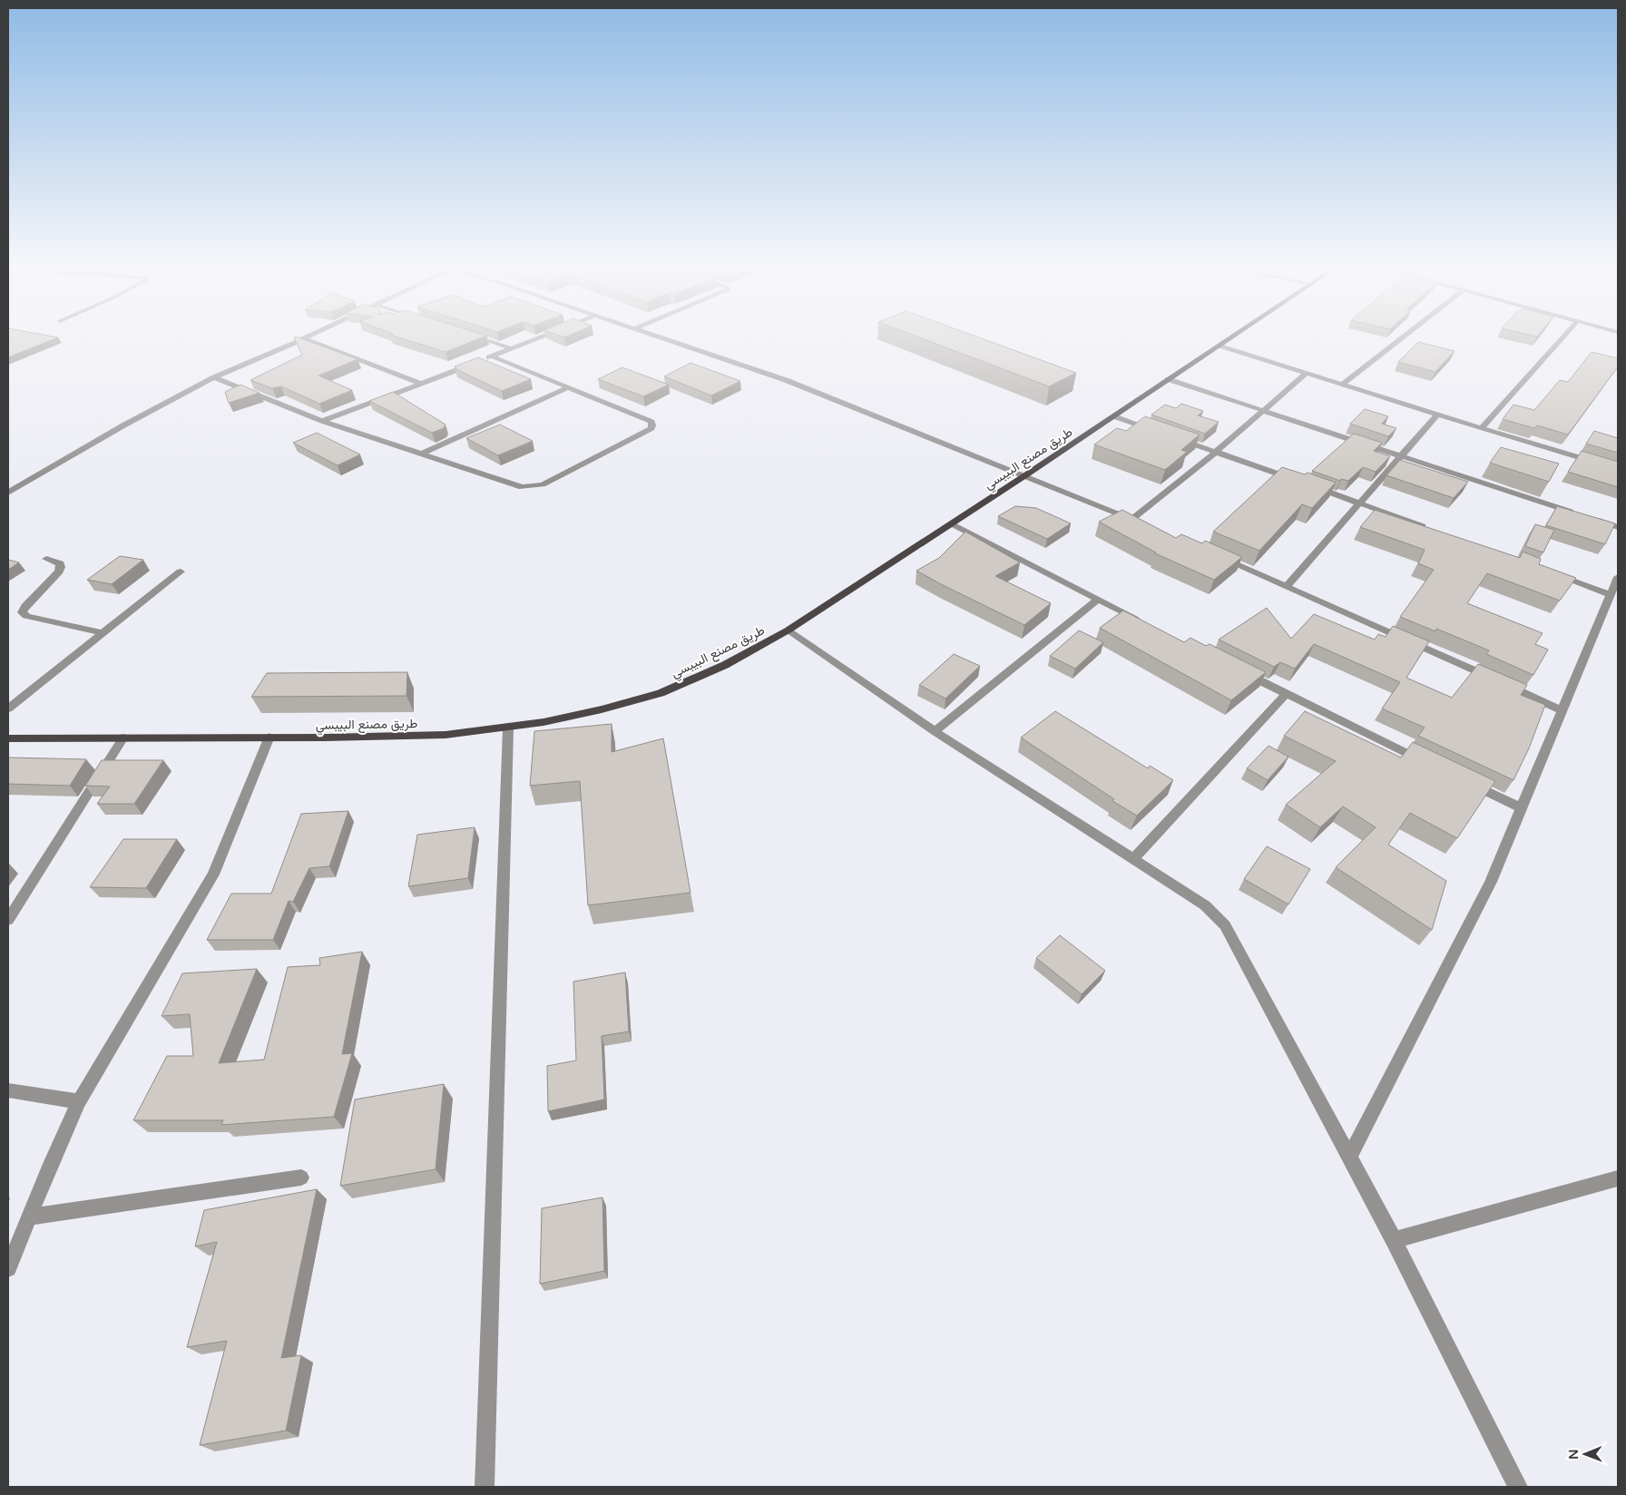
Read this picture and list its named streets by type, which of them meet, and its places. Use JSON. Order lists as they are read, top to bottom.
{
  "streets": {
    "main road": ["طريق مصنع البيبسي"]
  },
  "north": "left"
}
